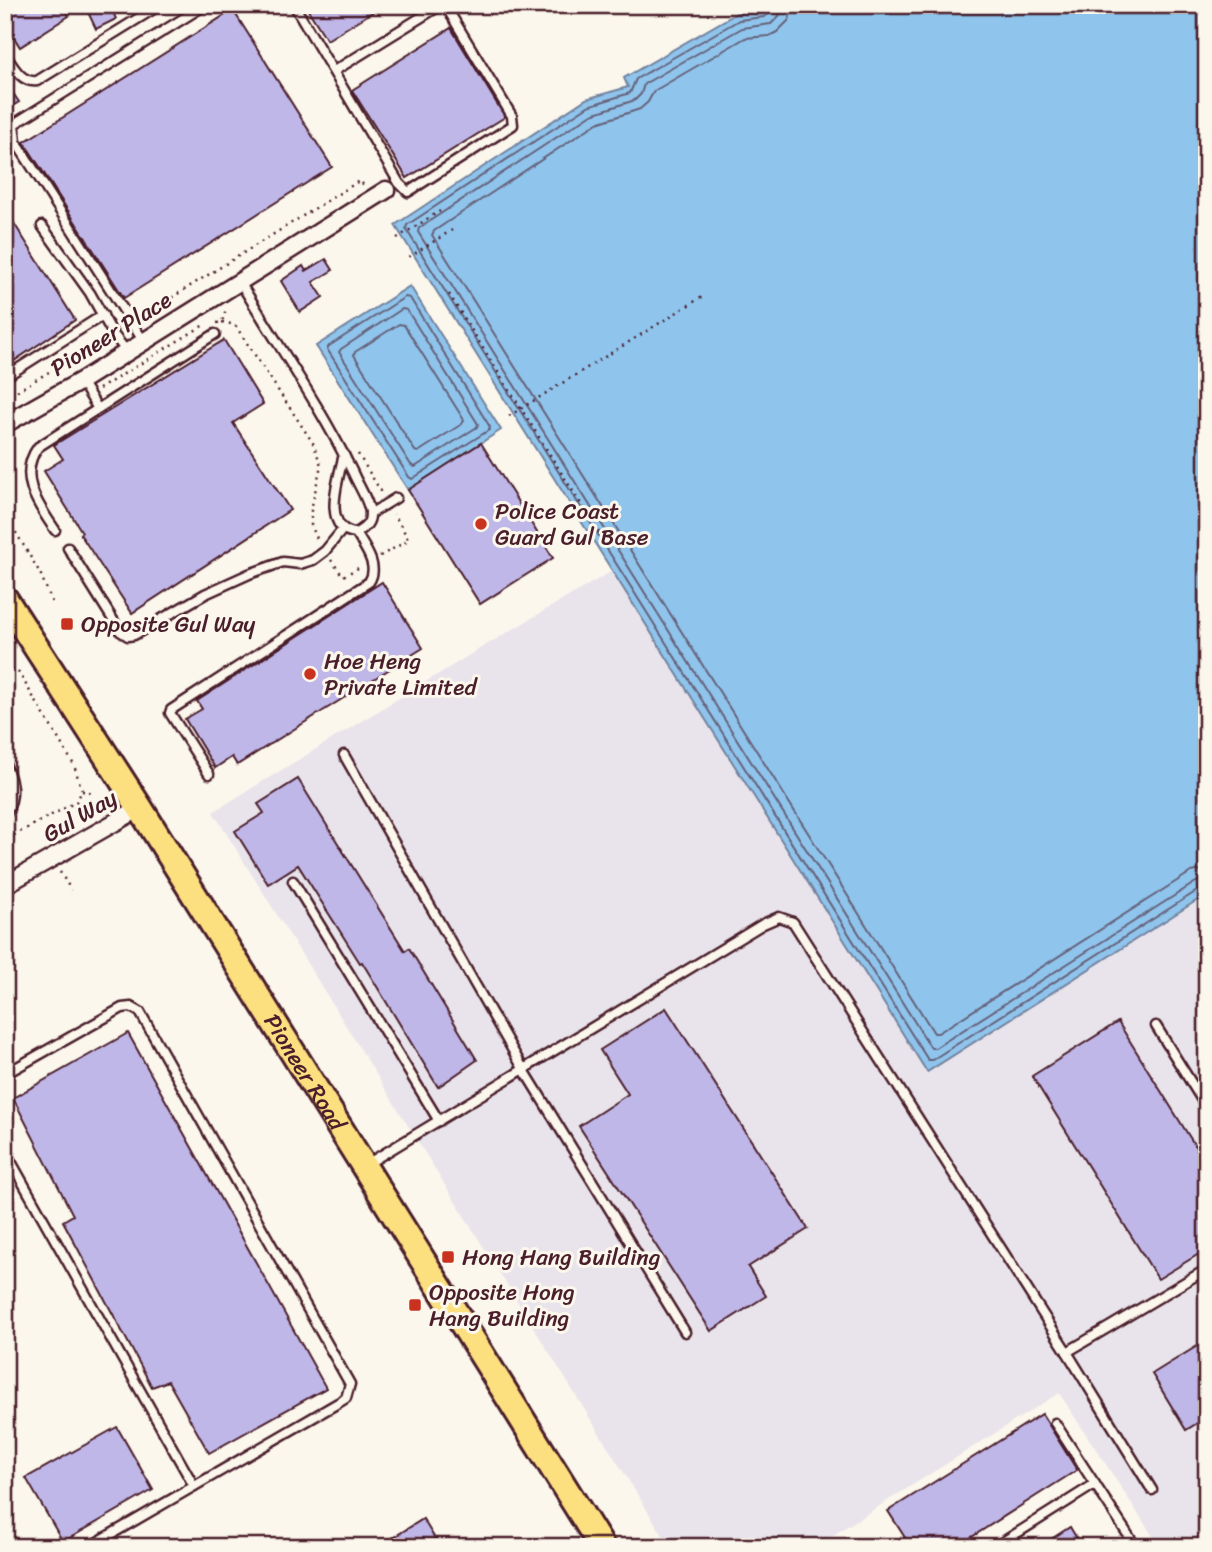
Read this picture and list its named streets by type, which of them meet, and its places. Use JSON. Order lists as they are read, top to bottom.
{
  "streets": {
    "main road": ["Pioneer Road"],
    "street": ["Pioneer Place", "Gul Way"]
  },
  "crossings": [
    ["Gul Way", "Pioneer Road"]
  ],
  "places": {
    "other": ["Police Coast Guard Gul Base", "Hoe Heng Private Limited"],
    "transit": ["Opposite Gul Way", "Hong Hang Building", "Opposite Hong Hang Building"]
  }
}
